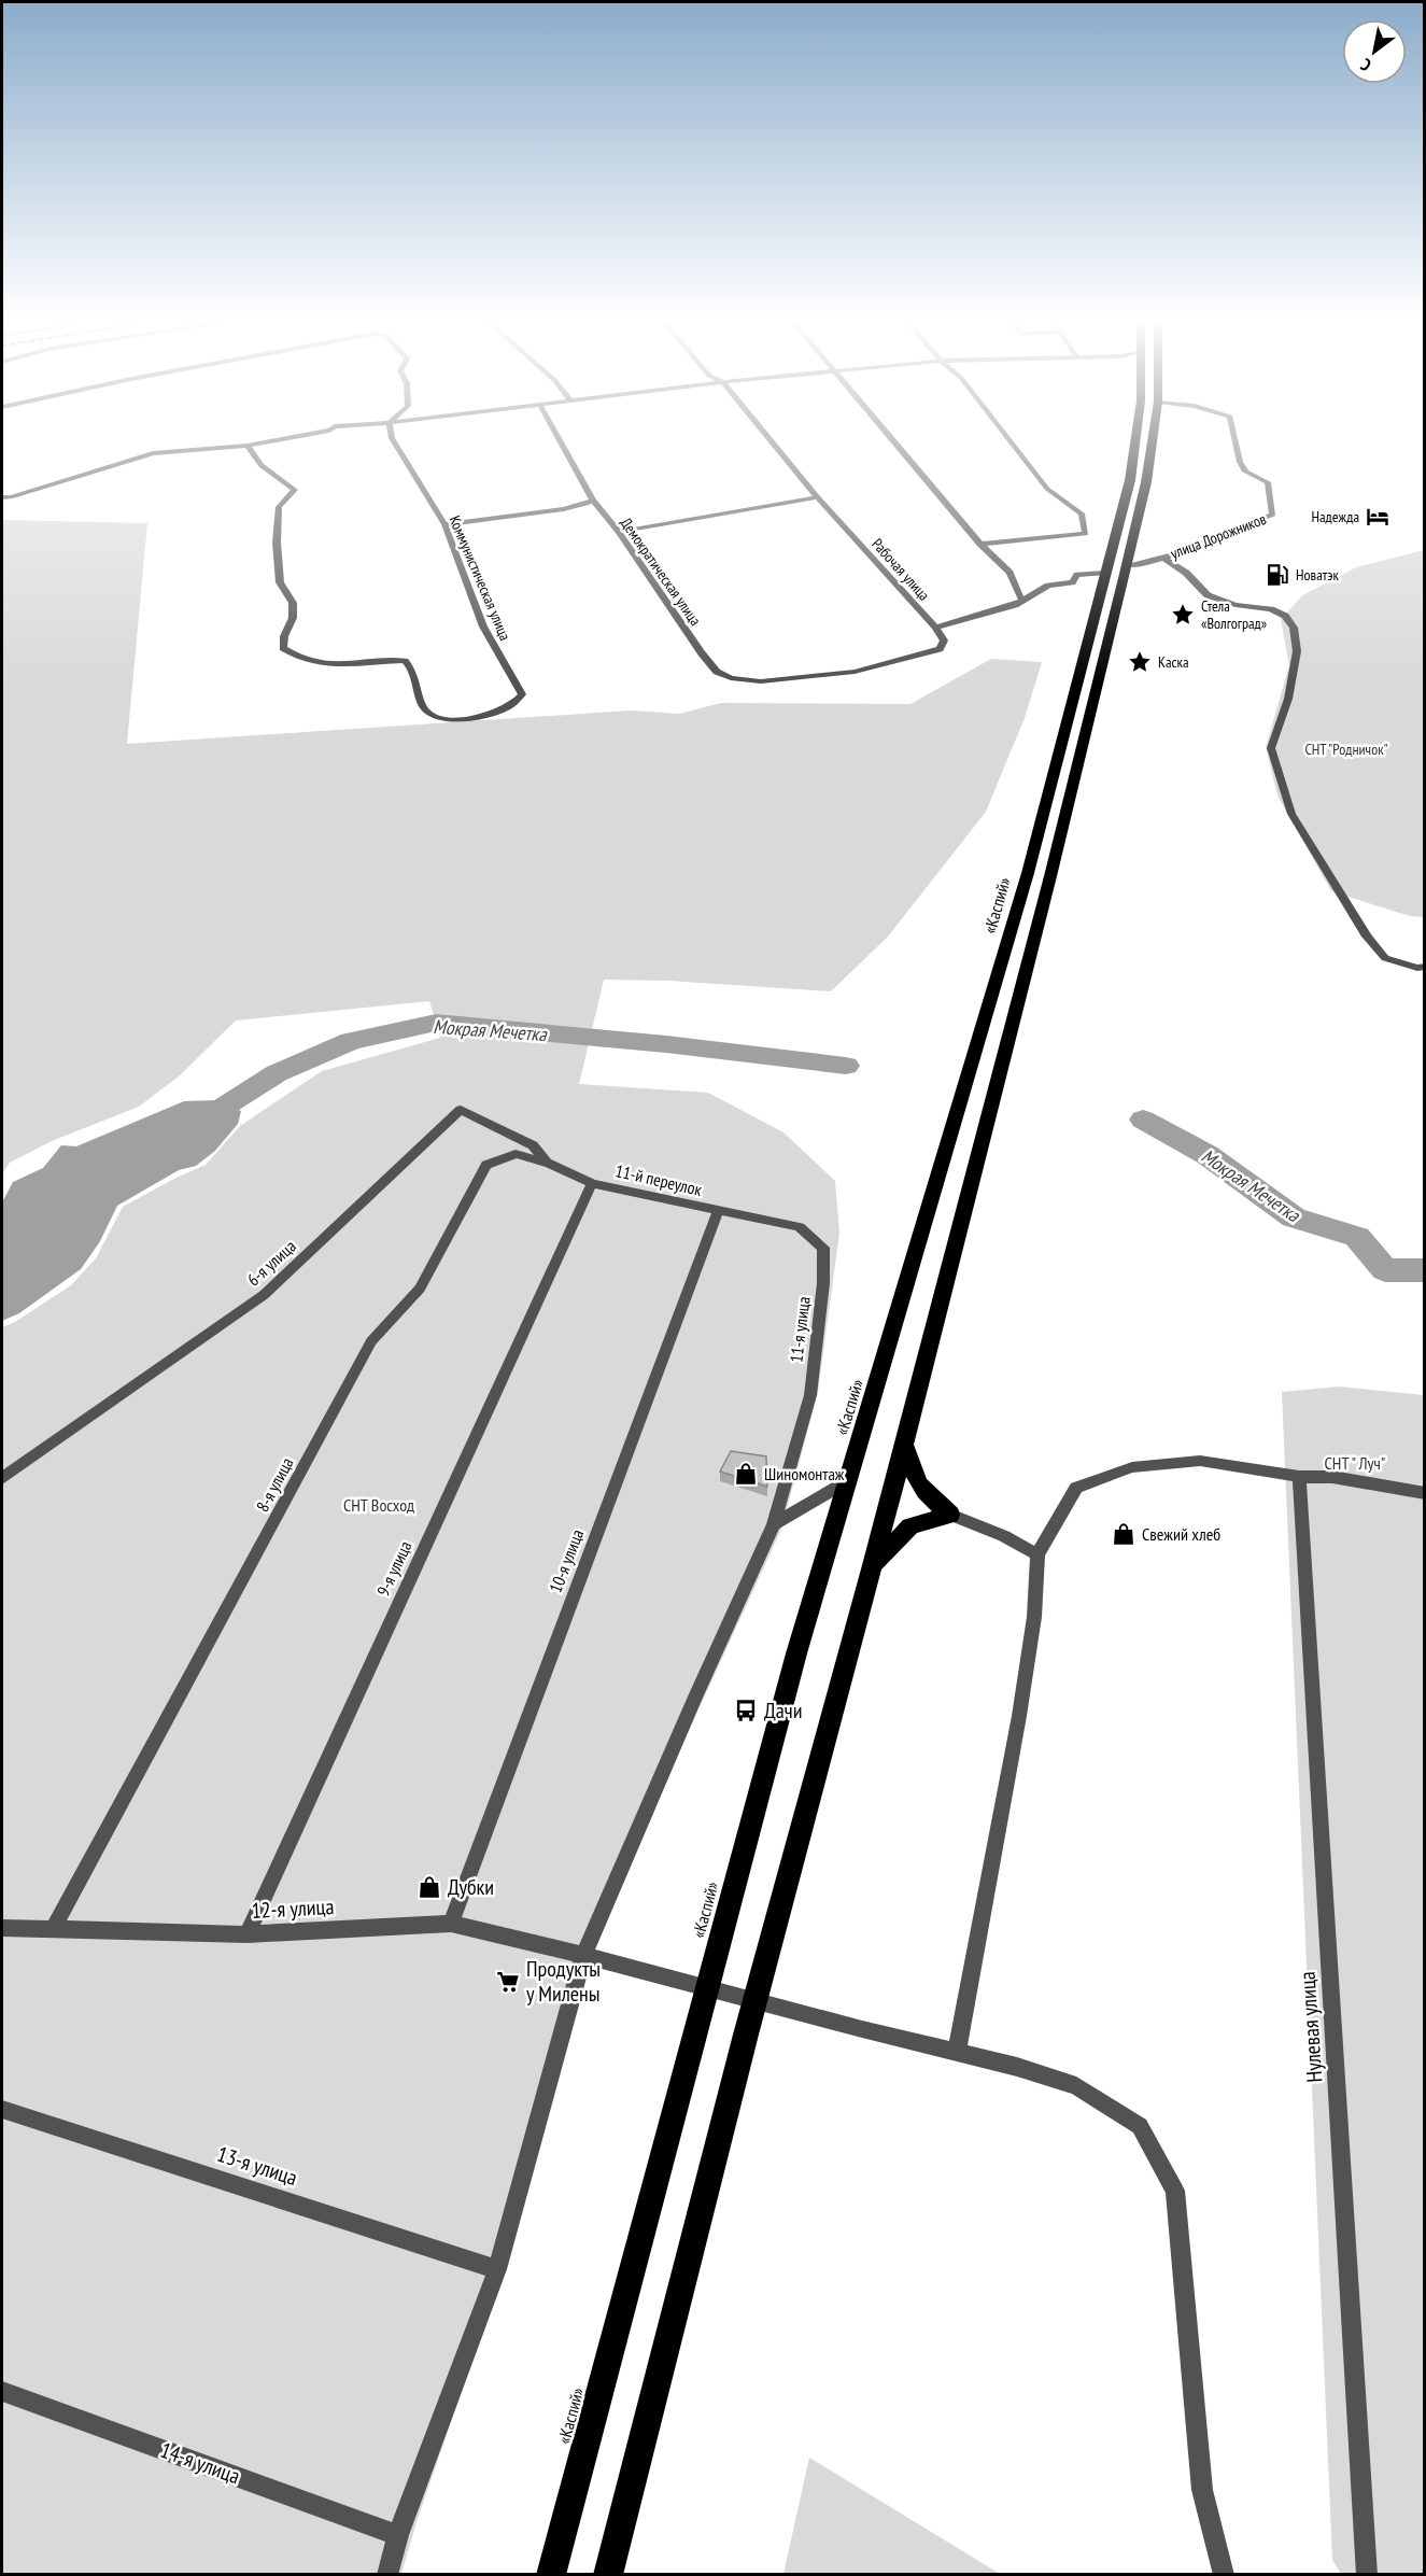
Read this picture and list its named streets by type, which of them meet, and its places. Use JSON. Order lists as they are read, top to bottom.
{
  "streets": {
    "highway": ["«Каспий»"],
    "street": [
      "улица Дорожников",
      "Рабочая улица",
      "Демократическая улица",
      "Коммунистическая улица",
      "11-й переулок",
      "6-я улица",
      "11-я улица",
      "8-я улица",
      "10-я улица",
      "9-я улица",
      "12-я улица",
      "Нулевая улица",
      "13-я улица",
      "14-я улица"
    ]
  },
  "crossings": [
    ["улица Дорожников", "Рабочая улица"],
    ["улица Дорожников", "Демократическая улица"],
    ["улица Дорожников", "«Каспий»"],
    ["Рабочая улица", "Демократическая улица"],
    ["11-й переулок", "11-я улица"],
    ["11-й переулок", "8-я улица"],
    ["11-й переулок", "10-я улица"],
    ["11-й переулок", "9-я улица"],
    ["6-я улица", "8-я улица"],
    ["11-я улица", "10-я улица"],
    ["8-я улица", "9-я улица"],
    ["8-я улица", "12-я улица"],
    ["10-я улица", "12-я улица"],
    ["9-я улица", "12-я улица"]
  ],
  "water": ["Мокрая Мечетка"],
  "parks": ["СНТ \"Родничок\"", "СНТ \" Луч\"", "СНТ Восход"],
  "places": {
    "hotel": ["Надежда"],
    "fuel station": ["Новатэк"],
    "place": ["Стела «Волгоград»", "Каска"],
    "shop": ["Шиномонтаж", "Свежий хлеб", "Дубки"],
    "bus stop": ["Дачи"],
    "supermarket": ["Продукты у Милены"]
  },
  "north": "bottom left"
}
